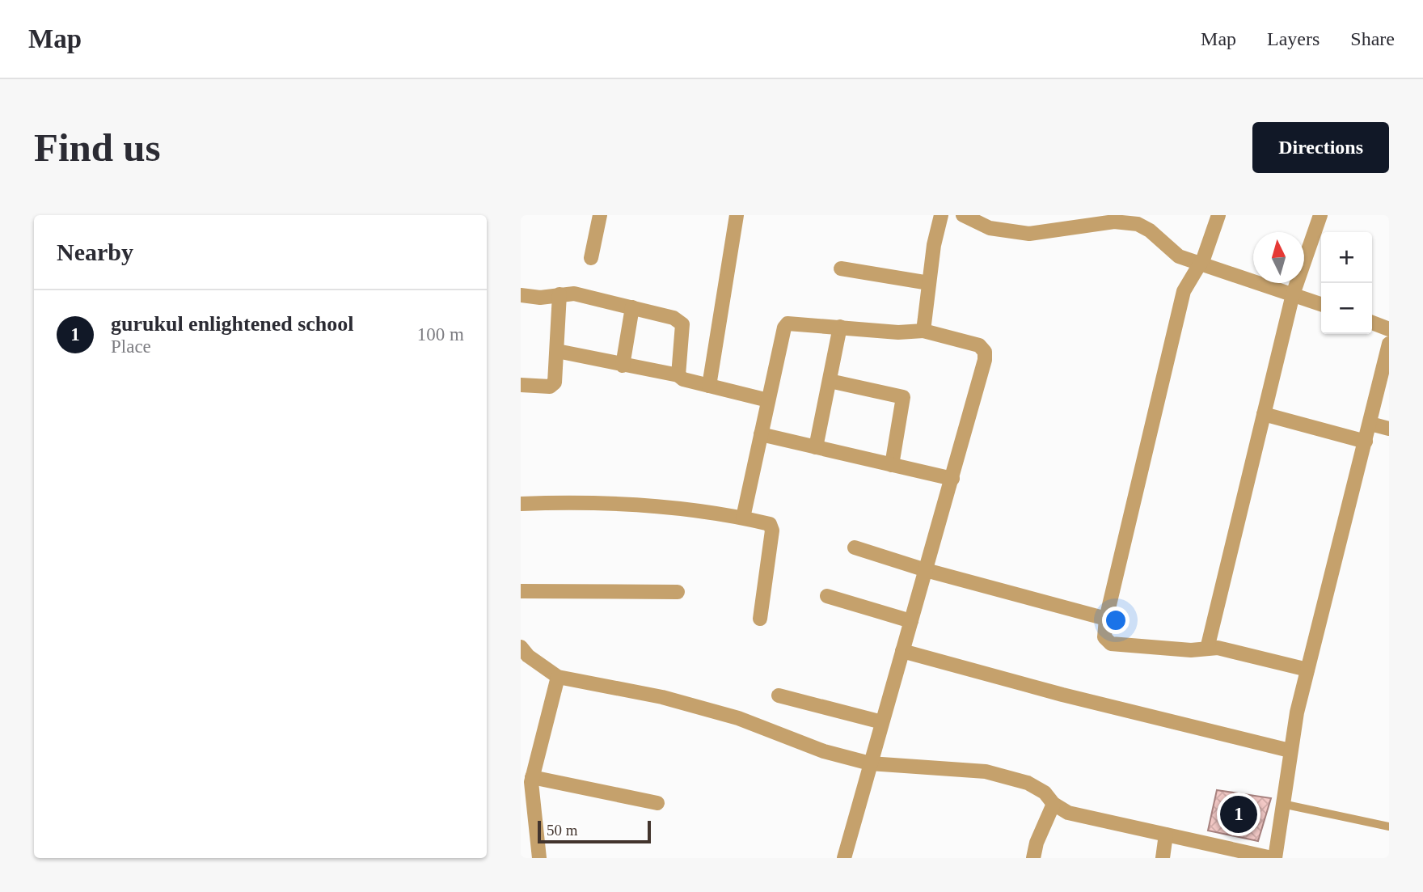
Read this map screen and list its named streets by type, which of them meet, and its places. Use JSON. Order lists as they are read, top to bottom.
{
  "scale_bar": "50 m",
  "north": "top",
  "page": {
    "header": "Map",
    "nav": ["Map", "Layers", "Share"],
    "buttons": "Directions",
    "title": "Find us",
    "heading": "Nearby",
    "map_buttons": ["+", "−"],
    "list": [
      {
        "mark": "1",
        "name": "gurukul enlightened school",
        "note": "Place",
        "value": "100 m"
      }
    ],
    "pins": "1",
    "scale": "50 m"
  }
}
